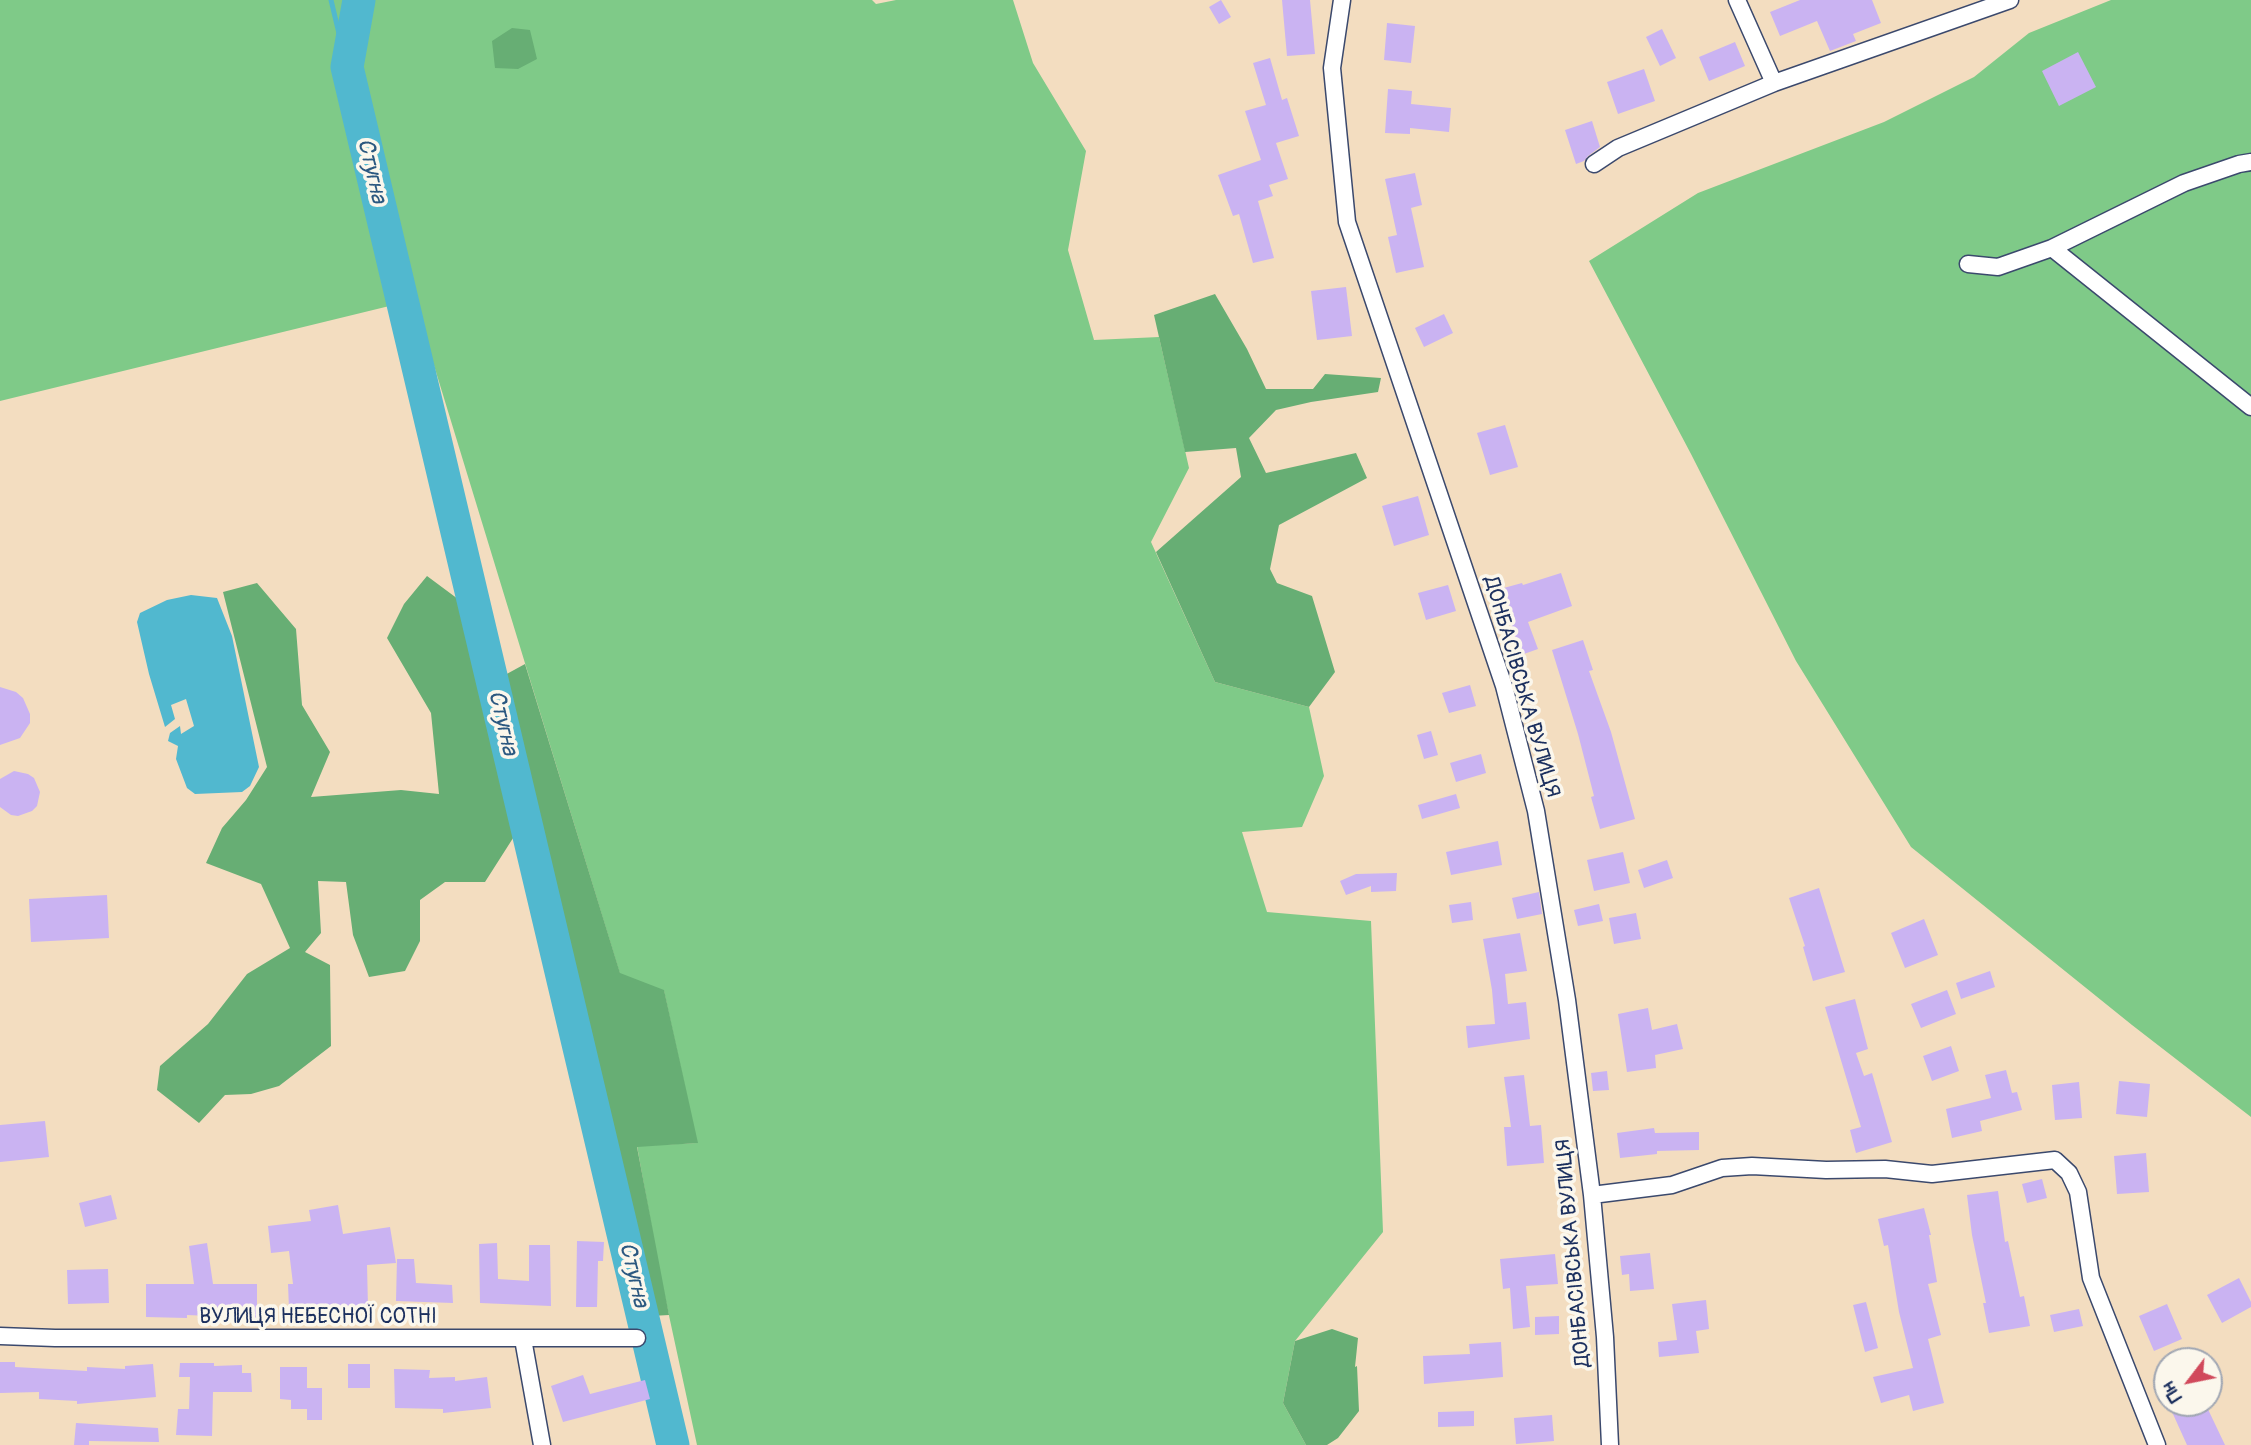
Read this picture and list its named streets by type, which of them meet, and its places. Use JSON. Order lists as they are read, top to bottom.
{
  "streets": {
    "street": ["ДОНБАСІВСЬКА ВУЛИЦЯ", "ВУЛИЦЯ НЕБЕСНОЇ СОТНІ"]
  },
  "water": ["Стугна"],
  "north": "bottom left"
}
